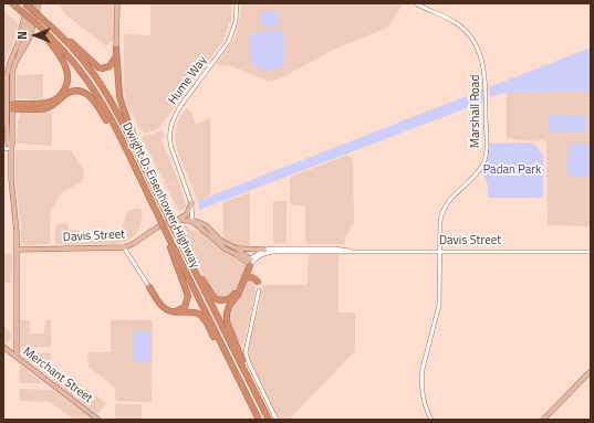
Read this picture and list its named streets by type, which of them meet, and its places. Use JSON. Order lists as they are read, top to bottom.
{
  "streets": {
    "highway": ["Dwight D. Eisenhower Highway"],
    "main road": ["Davis Street", "Merchant Street"],
    "street": ["Hume Way", "Marshall Road"]
  },
  "crossings": [
    ["Hume Way", "Davis Street"],
    ["Marshall Road", "Davis Street"]
  ],
  "parks": ["Padan Park"],
  "north": "left"
}
